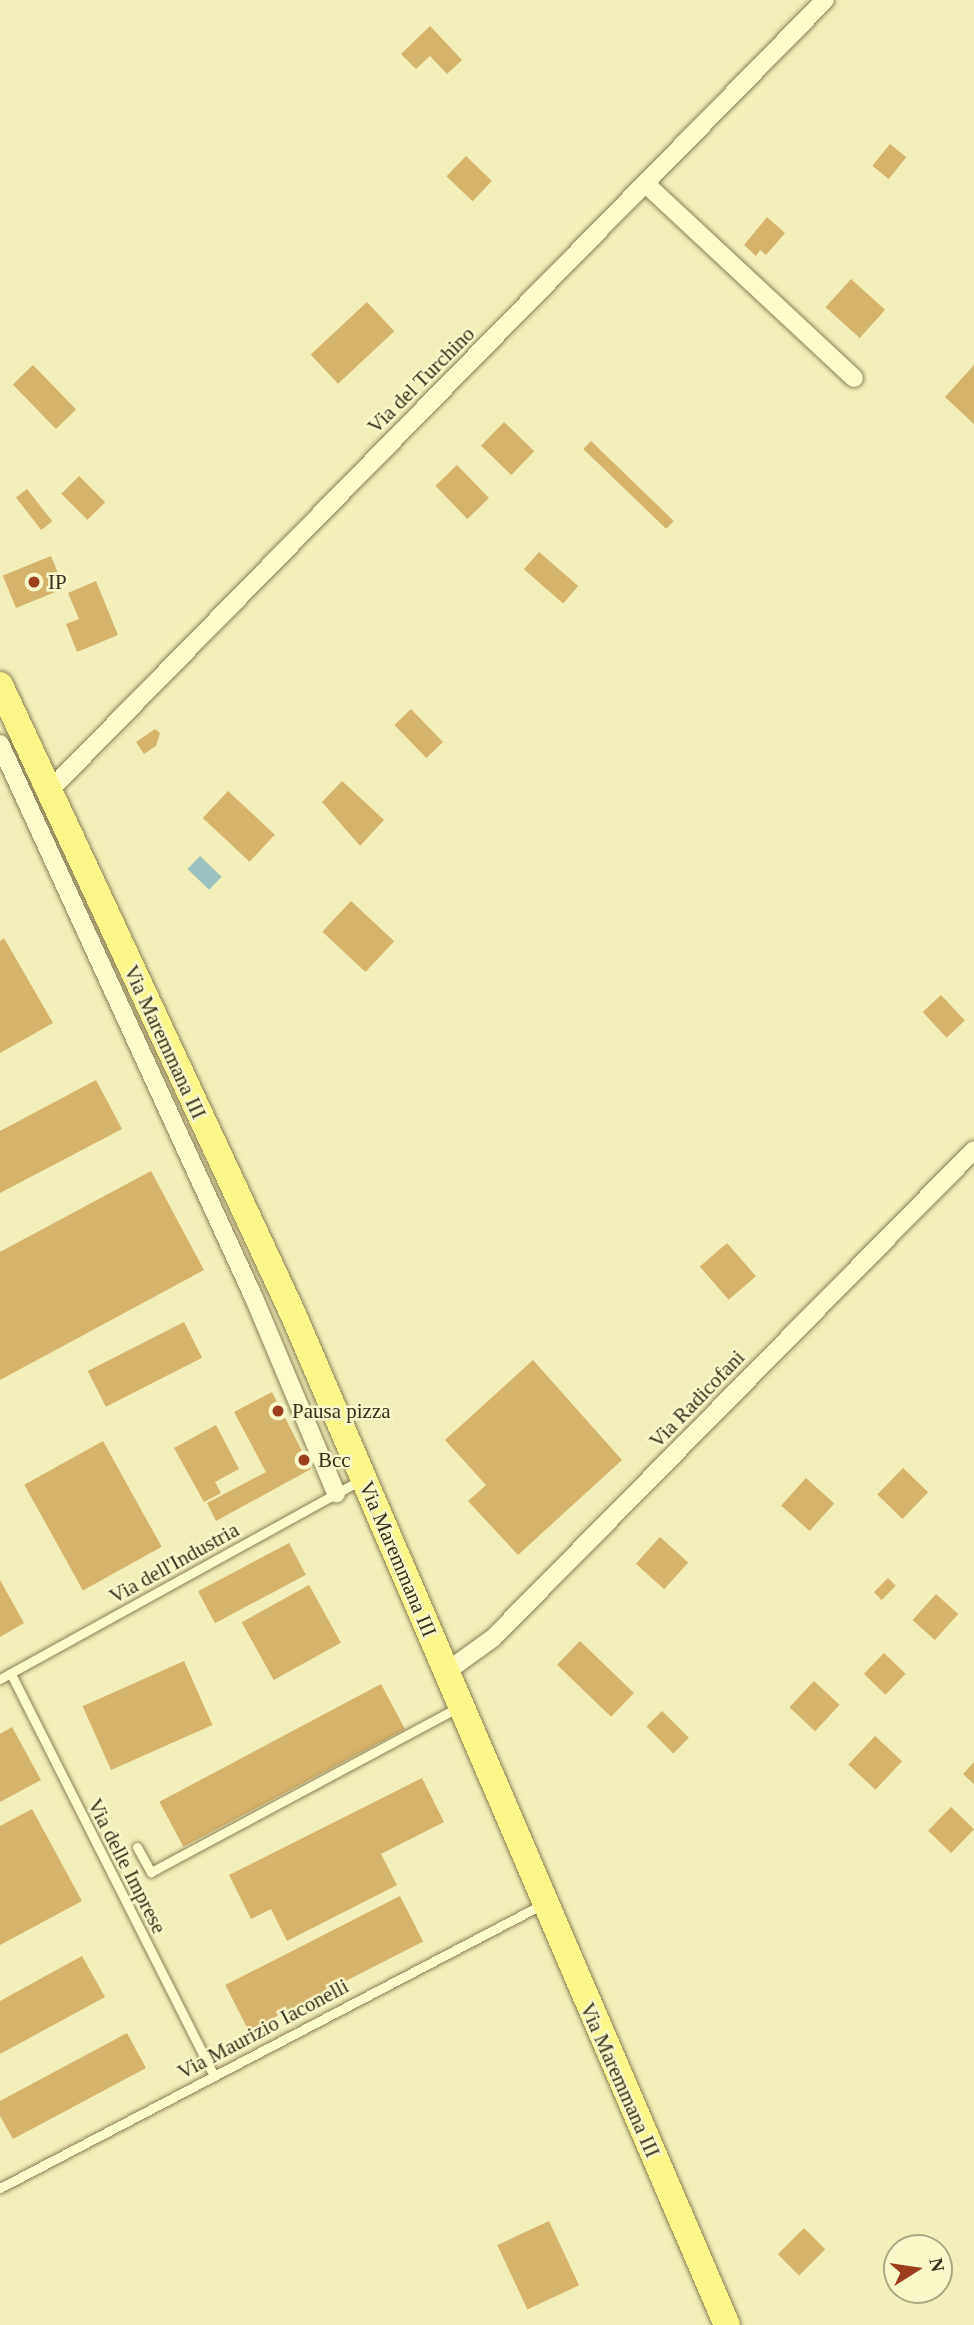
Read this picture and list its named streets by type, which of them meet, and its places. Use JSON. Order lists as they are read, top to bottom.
{
  "streets": {
    "main road": ["Via Maremmana III"],
    "street": ["Via del Turchino", "Via Radicofani"],
    "lane": ["Via dell'Industria", "Via delle Imprese", "Via Maurizio Iaconelli"]
  },
  "crossings": [
    ["Via del Turchino", "Via Maremmana III"],
    ["Via Maremmana III", "Via Radicofani"],
    ["Via Maremmana III", "Via dell'Industria"],
    ["Via Maremmana III", "Via Maurizio Iaconelli"],
    ["Via dell'Industria", "Via delle Imprese"],
    ["Via delle Imprese", "Via Maurizio Iaconelli"]
  ],
  "places": ["IP", "Pausa pizza", "Bcc"],
  "north": "right"
}
